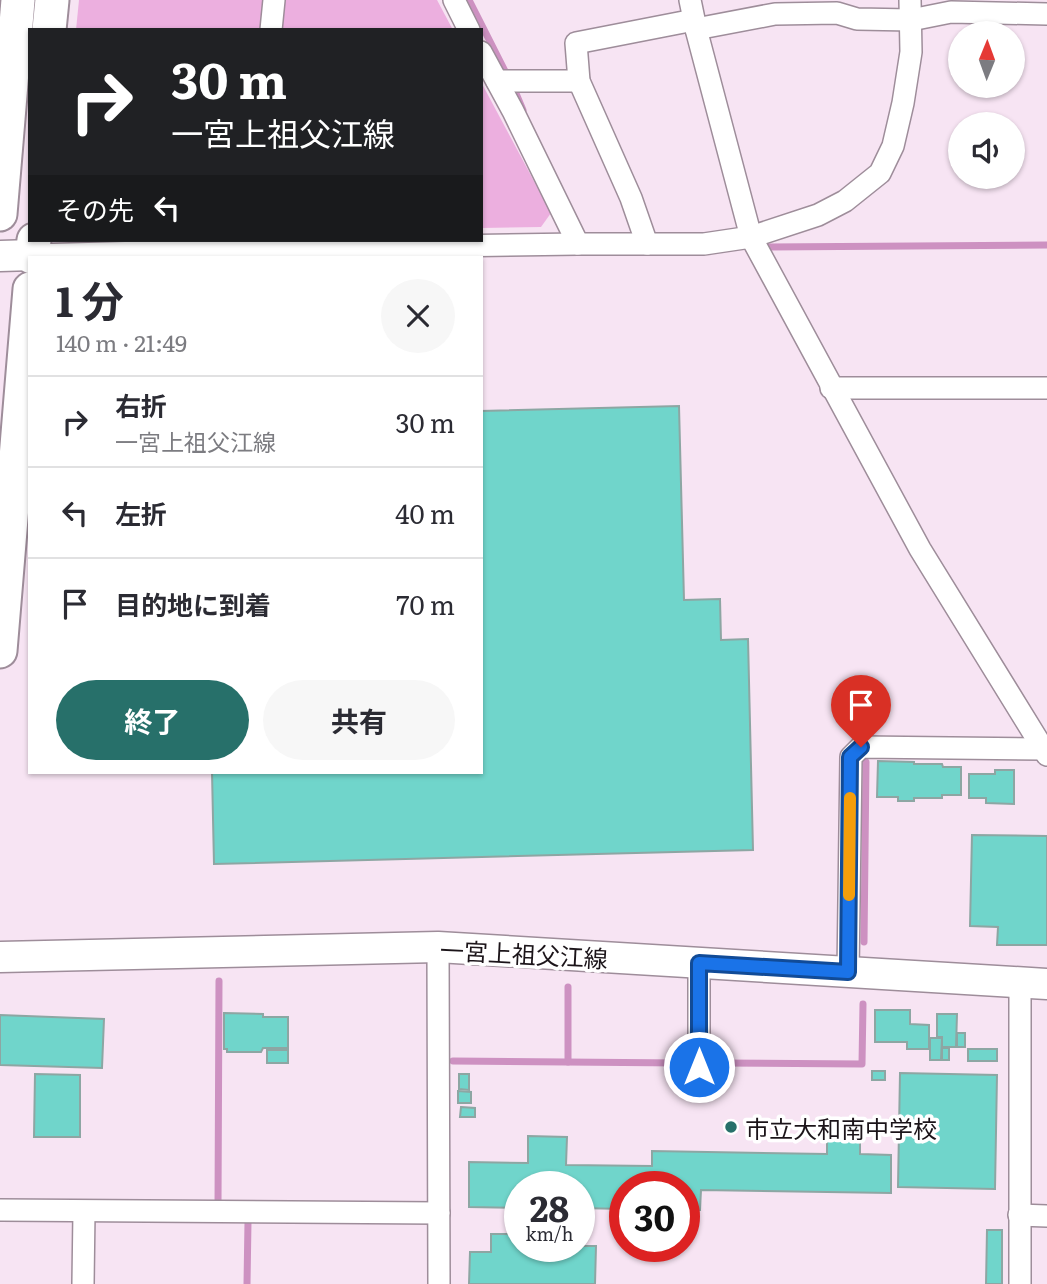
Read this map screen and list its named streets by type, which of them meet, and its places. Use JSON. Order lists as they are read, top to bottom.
{
  "streets": {
    "main road": ["一宮上祖父江線"]
  },
  "places": ["市立大和南中学校"],
  "north": "top",
  "page": {
    "turn": ["30 m", "一宮上祖父江線"],
    "then": "その先",
    "heading": ["1 分", "140 m · 21:49"],
    "list": [
      {
        "name": "右折",
        "note": "一宮上祖父江線",
        "value": "30 m"
      },
      {
        "name": "左折",
        "value": "40 m"
      },
      {
        "name": "目的地に到着",
        "value": "70 m"
      }
    ],
    "buttons": ["終了", "共有"],
    "speed": "28 km/h",
    "limit": "30"
  }
}
